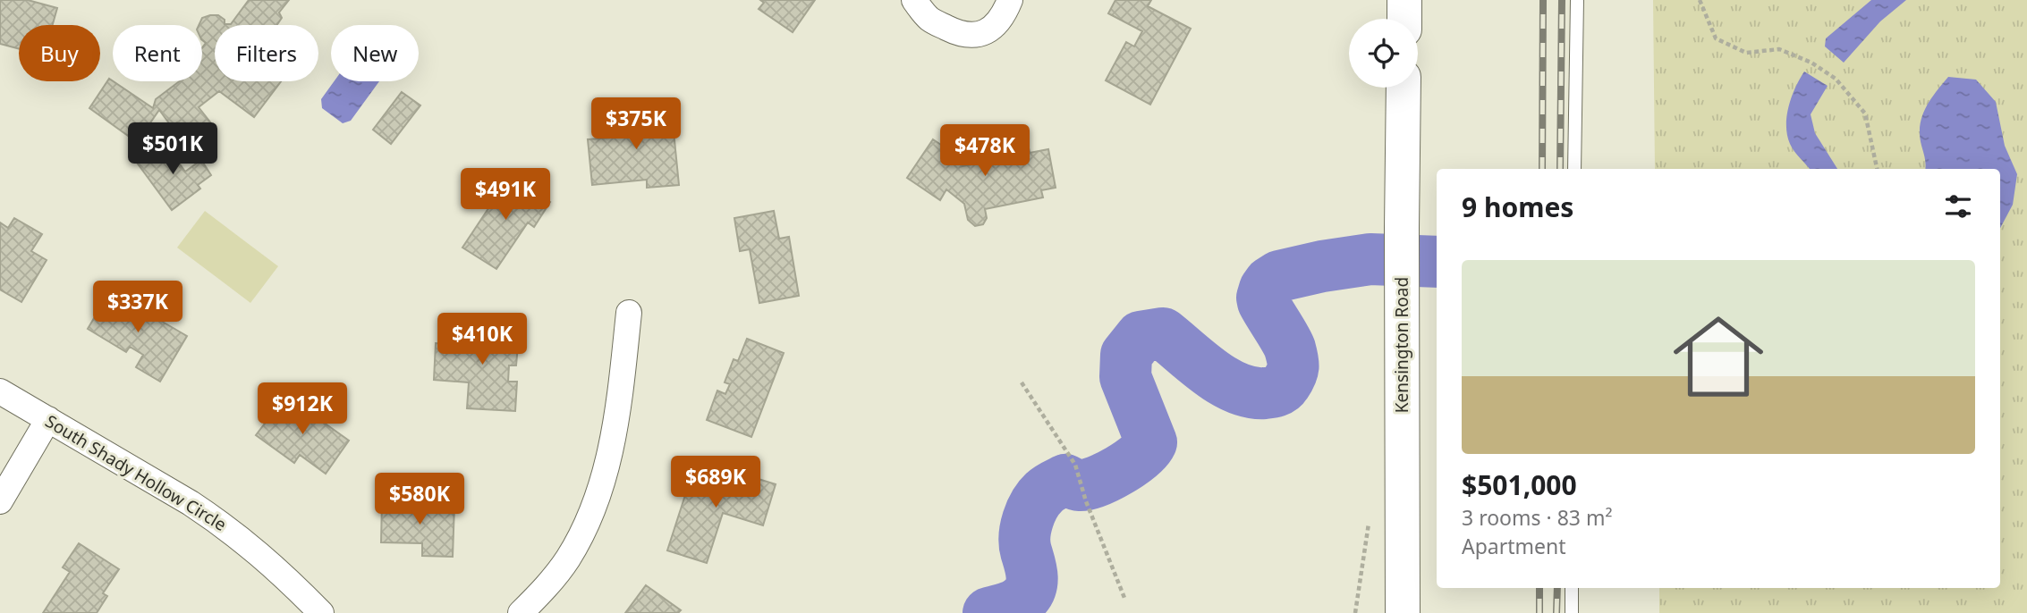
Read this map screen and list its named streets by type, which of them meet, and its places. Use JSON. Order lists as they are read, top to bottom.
{
  "streets": {
    "street": ["Kensington Road", "South Shady Hollow Circle"]
  },
  "page": {
    "chip": [
      "Buy",
      "Rent",
      "Filters",
      "New"
    ],
    "price": [
      "$375K",
      "$501K",
      "$478K",
      "$491K",
      "$337K",
      "$410K",
      "$912K",
      "$689K",
      "$580K"
    ],
    "heading": "9 homes",
    "list": [
      {
        "name": "$501,000",
        "note": "3 rooms · 83 m² · Apartment"
      }
    ]
  }
}
